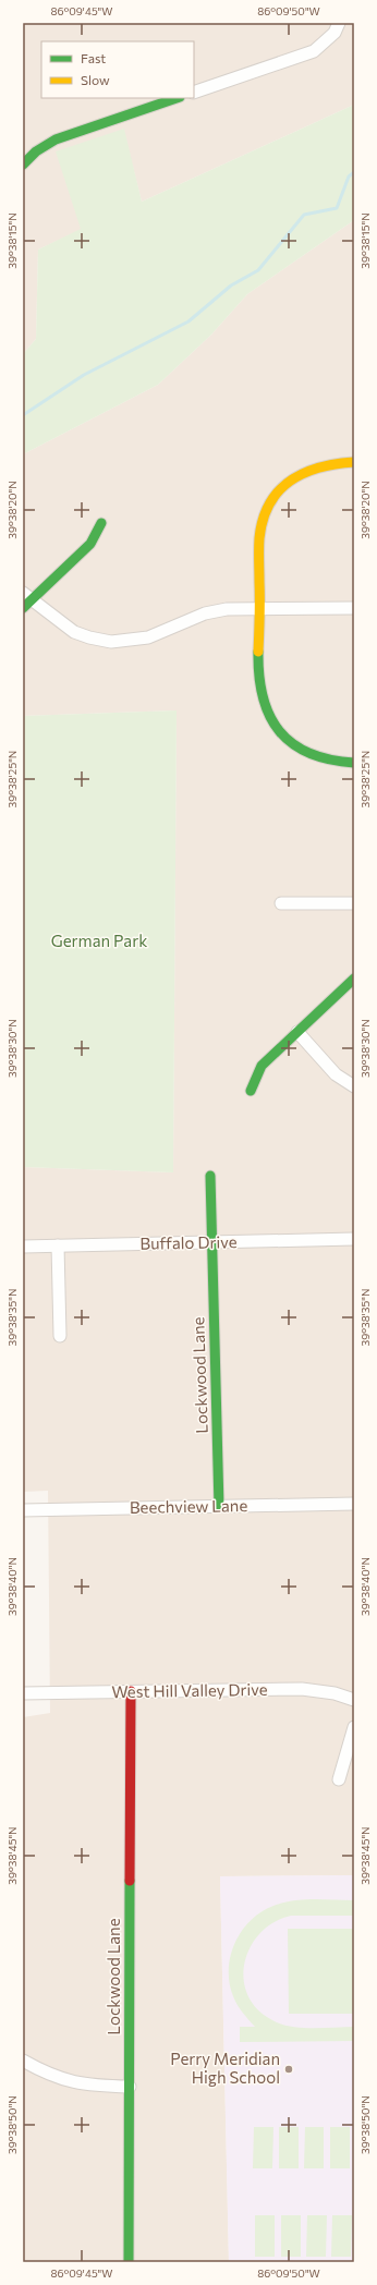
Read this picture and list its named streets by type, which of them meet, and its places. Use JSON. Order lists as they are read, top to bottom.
{
  "streets": {
    "street": [
      "Buffalo Drive",
      "Lockwood Lane",
      "Beechview Lane",
      "West Hill Valley Drive"
    ]
  },
  "crossings": [
    ["Buffalo Drive", "Lockwood Lane"],
    ["Lockwood Lane", "Beechview Lane"],
    ["Lockwood Lane", "West Hill Valley Drive"]
  ],
  "parks": ["German Park"],
  "places": ["Perry Meridian High School"],
  "legend": ["Fast", "Slow"],
  "coordinates": [
    "86°09'45\"W",
    "86°09'50\"W",
    "39°38'15\"N",
    "39°38'20\"N",
    "39°38'25\"N",
    "39°38'30\"N",
    "39°38'35\"N",
    "39°38'40\"N",
    "39°38'45\"N",
    "39°38'50\"N"
  ]
}
